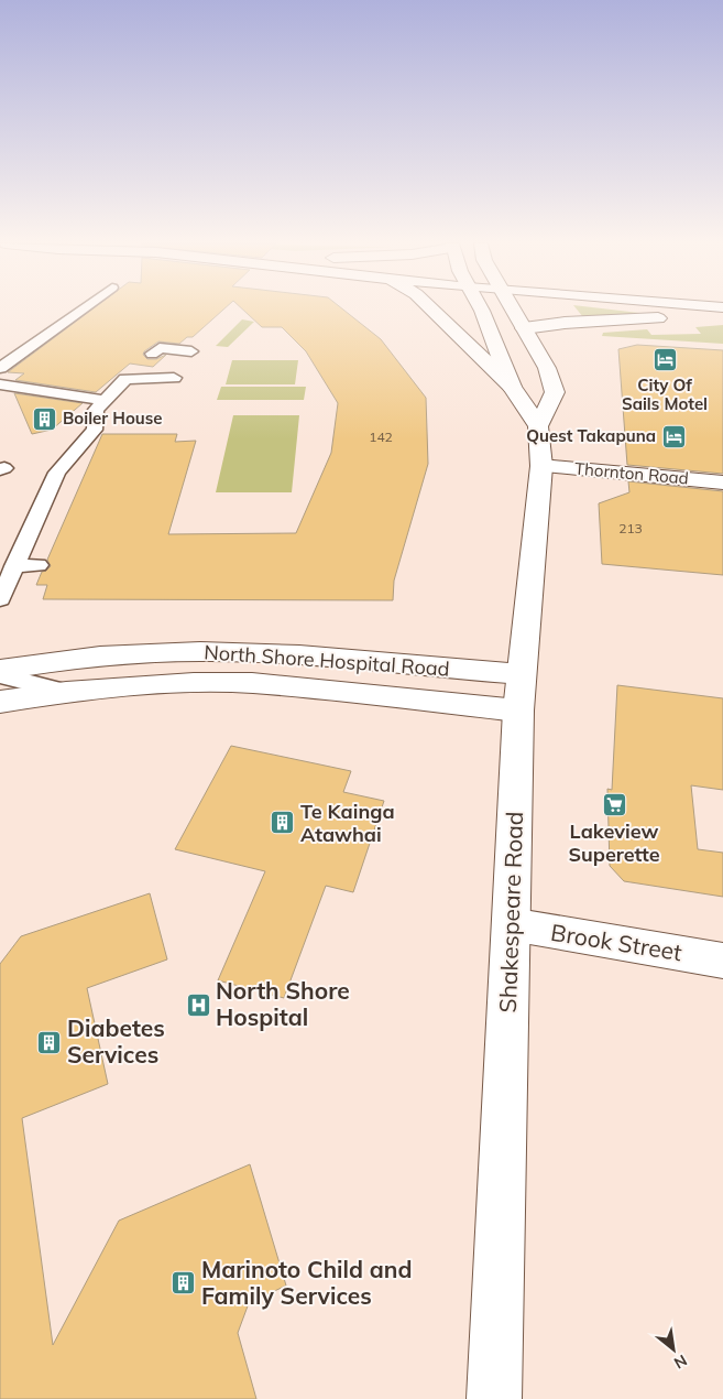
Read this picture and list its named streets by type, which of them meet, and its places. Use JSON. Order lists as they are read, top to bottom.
{
  "streets": {
    "main road": [
      "Thornton Road",
      "North Shore Hospital Road",
      "Shakespeare Road",
      "Brook Street"
    ]
  },
  "crossings": [
    ["Thornton Road", "Shakespeare Road"],
    ["North Shore Hospital Road", "Shakespeare Road"],
    ["Shakespeare Road", "Brook Street"]
  ],
  "places": {
    "hotel": ["City Of Sails Motel", "Quest Takapuna"],
    "building": [
      "Boiler House",
      "Te Kainga Atawhai",
      "Diabetes Services",
      "Marinoto Child and Family Services"
    ],
    "supermarket": ["Lakeview Superette"],
    "hospital": ["North Shore Hospital"]
  },
  "house_numbers": ["142", "213"],
  "north": "bottom right"
}
